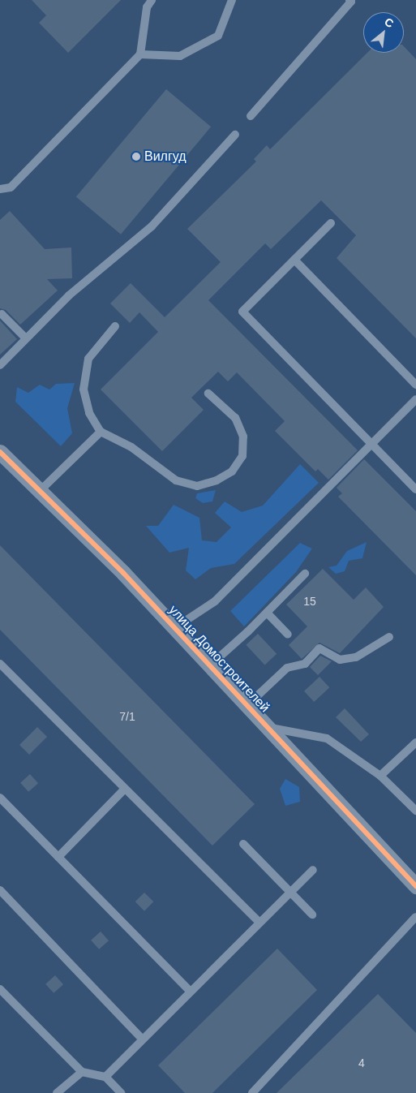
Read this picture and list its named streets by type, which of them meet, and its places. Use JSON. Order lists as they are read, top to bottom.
{
  "streets": {
    "street": ["улица Домостроителей"]
  },
  "places": ["Вилгуд"],
  "house_numbers": ["15", "7/1", "4"],
  "north": "top right"
}
